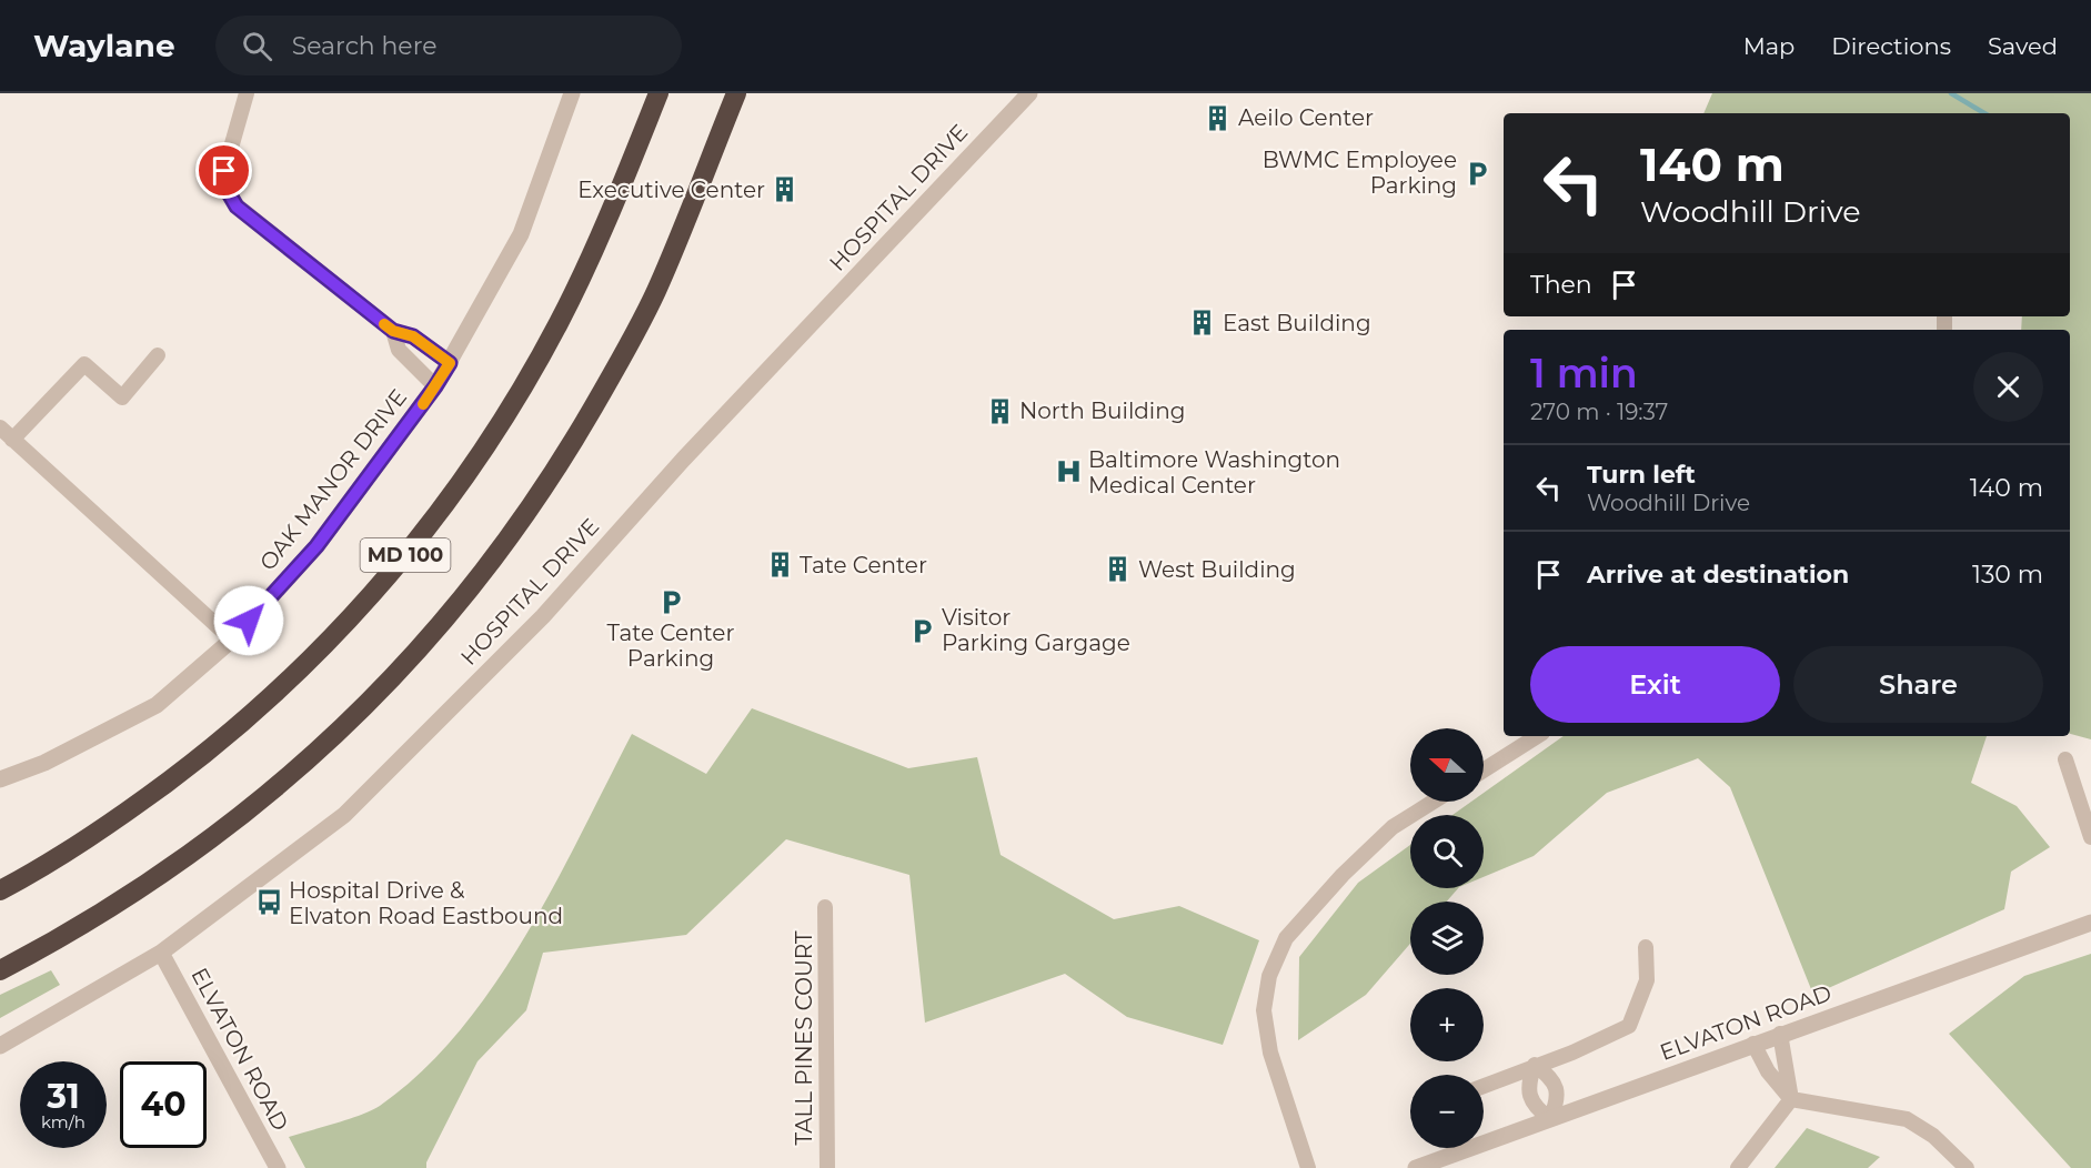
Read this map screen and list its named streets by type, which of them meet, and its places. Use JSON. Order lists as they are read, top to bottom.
{
  "streets": {
    "highway": ["MD 100"],
    "street": [
      "HOSPITAL DRIVE",
      "OAK MANOR DRIVE",
      "ELVATON ROAD",
      "TALL PINES COURT"
    ]
  },
  "crossings": [
    ["HOSPITAL DRIVE", "ELVATON ROAD"]
  ],
  "places": {
    "building": [
      "Aeilo Center",
      "Executive Center",
      "East Building",
      "North Building",
      "Tate Center",
      "West Building"
    ],
    "parking": ["BWMC Employee Parking", "Tate Center Parking", "Visitor Parking Gargage"],
    "hospital": ["Baltimore Washington Medical Center"],
    "bus stop": ["Hospital Drive & Elvaton Road Eastbound"]
  },
  "north": "left",
  "page": {
    "header": "Waylane",
    "search": "Search here",
    "nav": ["Map", "Directions", "Saved"],
    "turn": ["140 m", "Woodhill Drive"],
    "then": "Then",
    "heading": ["1 min", "270 m · 19:37"],
    "list": [
      {
        "name": "Turn left",
        "note": "Woodhill Drive",
        "value": "140 m"
      },
      {
        "name": "Arrive at destination",
        "value": "130 m"
      }
    ],
    "buttons": ["Exit", "Share"],
    "map_buttons": ["+", "−"],
    "speed": "31 km/h",
    "limit": "40"
  }
}
